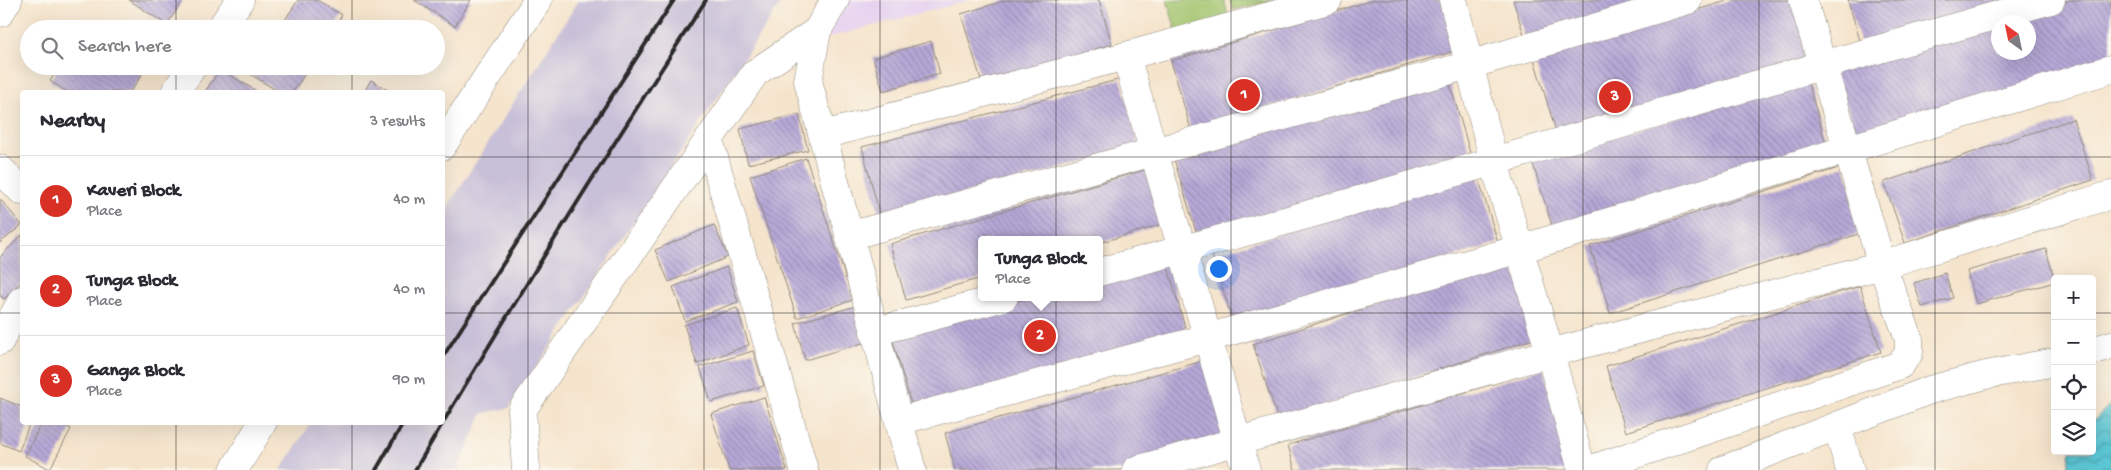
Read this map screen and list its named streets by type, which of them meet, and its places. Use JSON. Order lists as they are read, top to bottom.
{
  "north": "top left",
  "page": {
    "search": "Search here",
    "pins": ["1", "3", "2"],
    "heading": ["Nearby", "3 results"],
    "list": [
      {
        "mark": "1",
        "name": "Kaveri Block",
        "note": "Place",
        "value": "40 m"
      },
      {
        "mark": "2",
        "name": "Tunga Block",
        "note": "Place",
        "value": "40 m"
      },
      {
        "mark": "3",
        "name": "Ganga Block",
        "note": "Place",
        "value": "90 m"
      }
    ],
    "popup": ["Tunga Block", "Place"],
    "map_buttons": ["+", "−"]
  }
}
